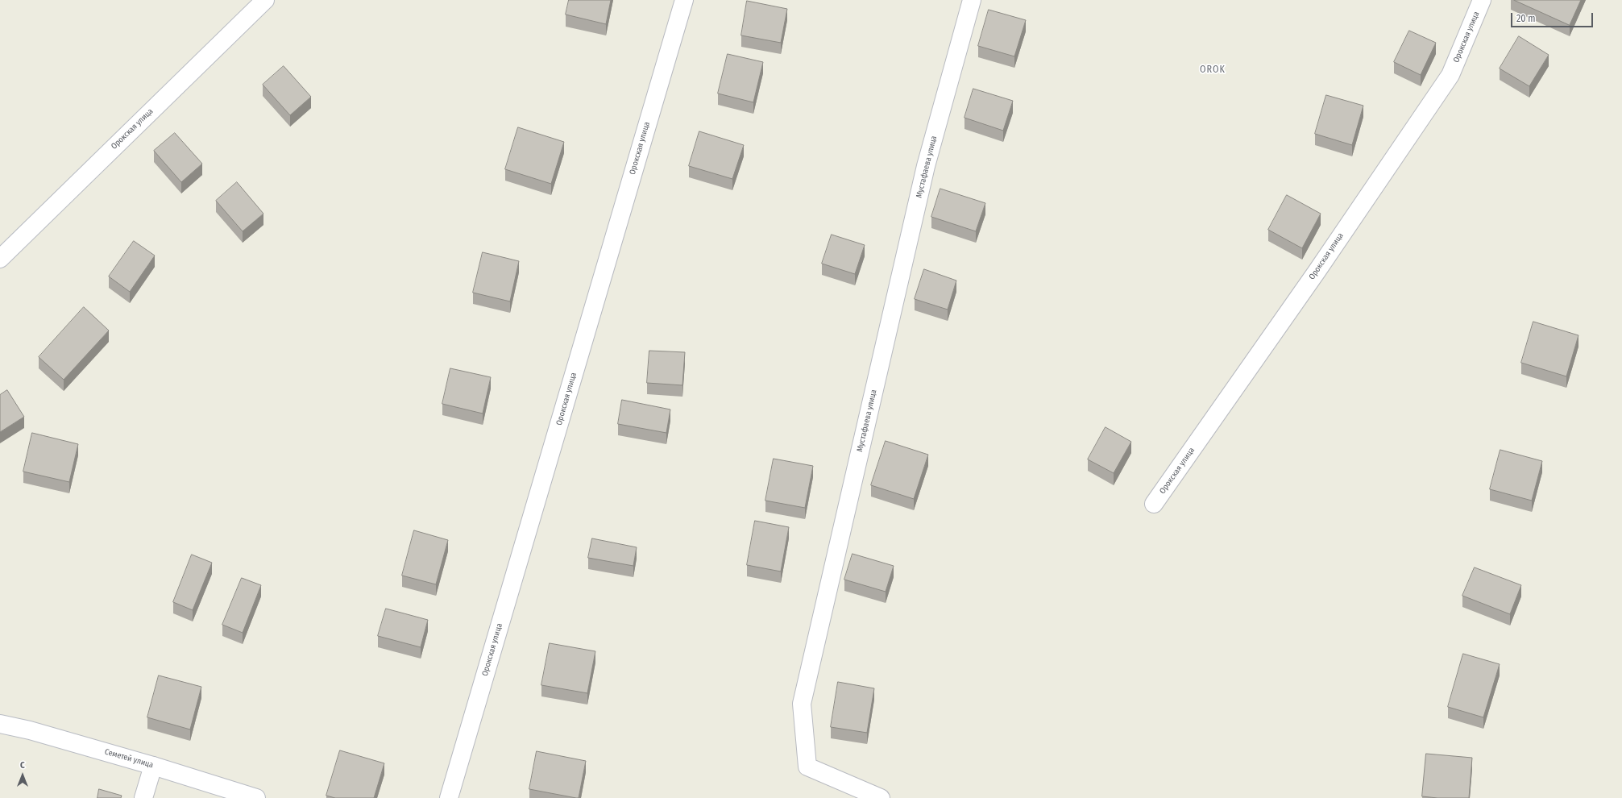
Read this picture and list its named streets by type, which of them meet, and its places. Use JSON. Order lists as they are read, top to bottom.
{
  "streets": {
    "street": ["Орокская улица", "Мустафаева улица", "Семетей улица"]
  },
  "districts": ["OROK"],
  "scale_bar": "20 m",
  "north": "top"
}
